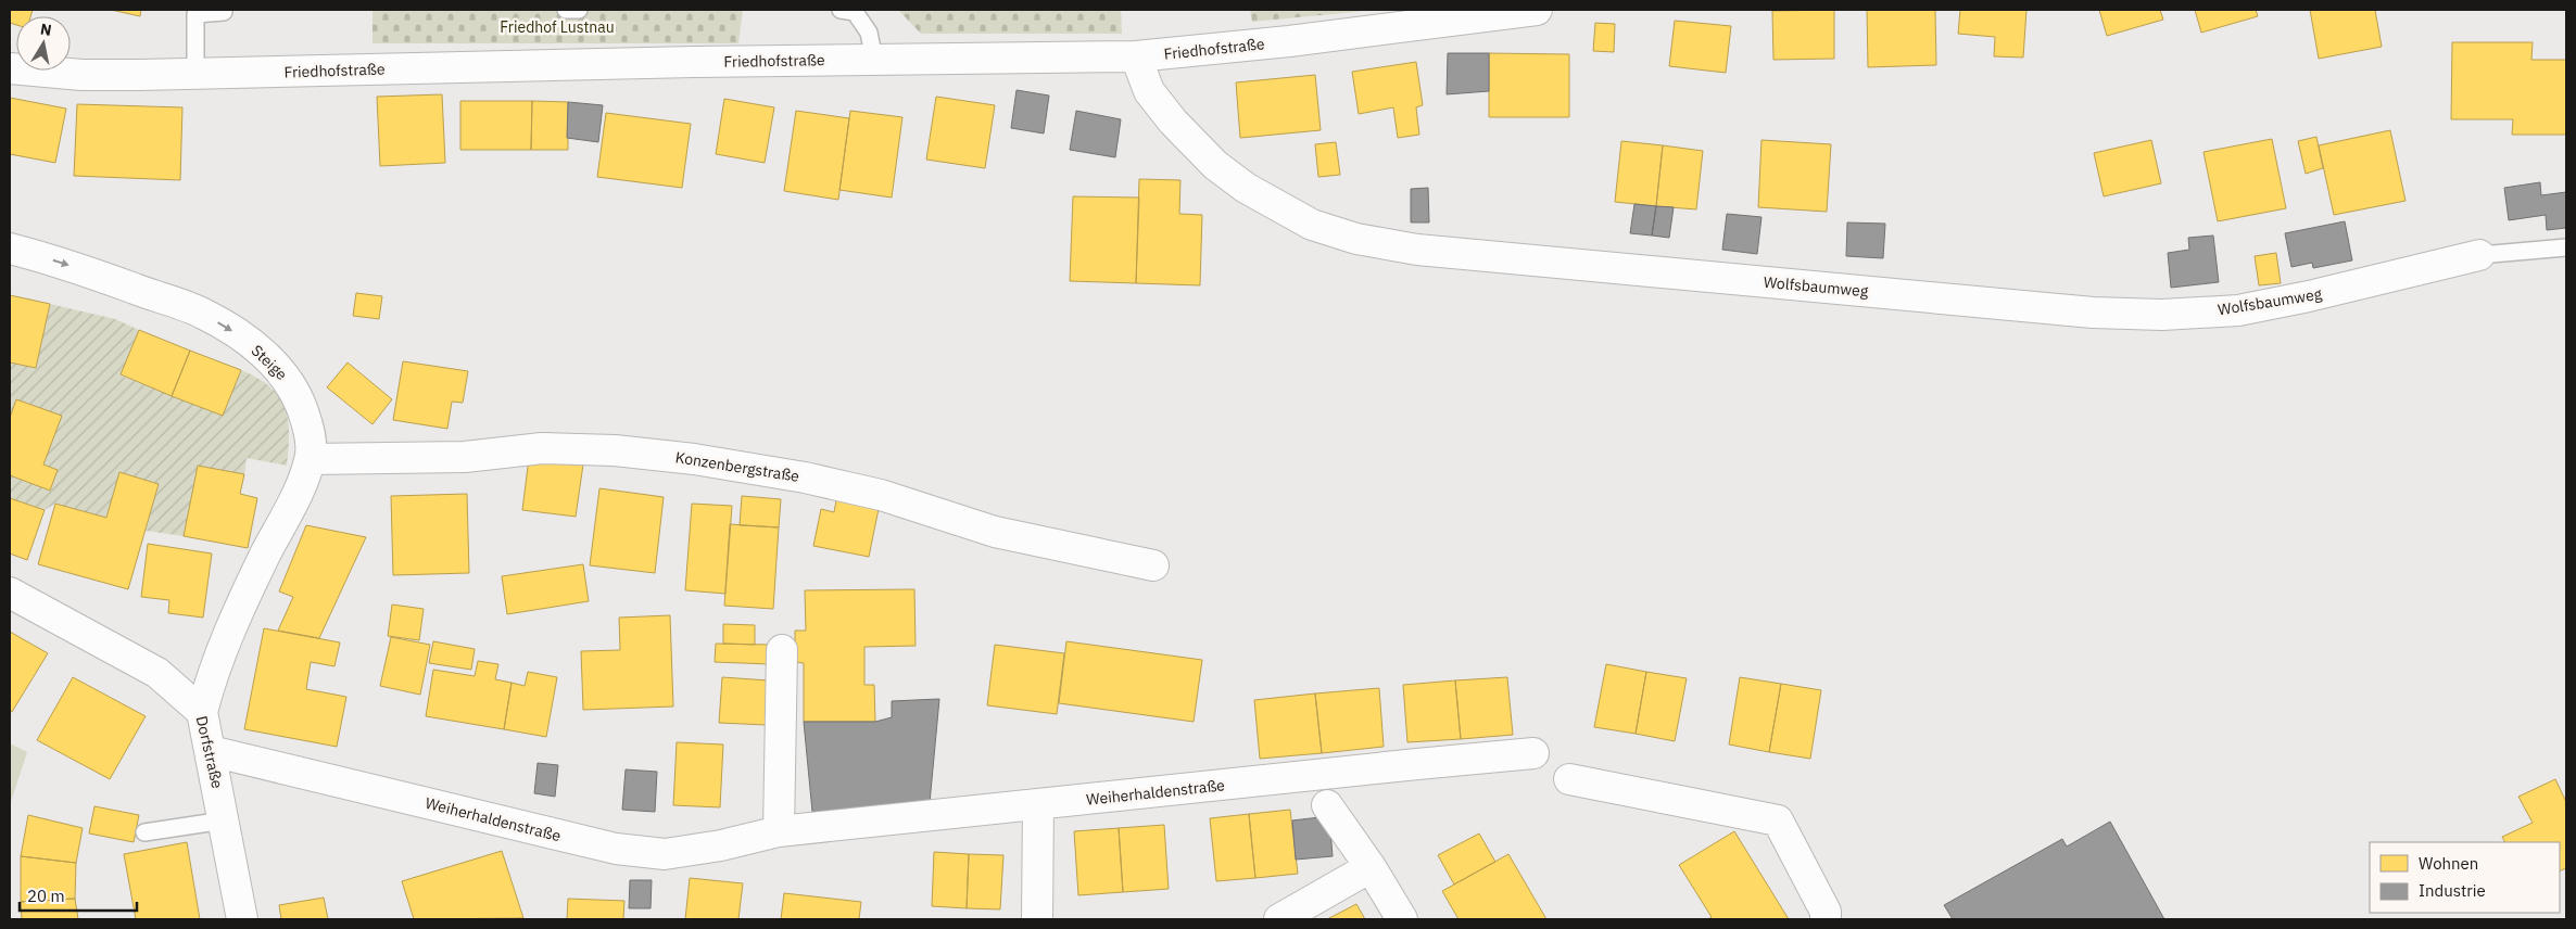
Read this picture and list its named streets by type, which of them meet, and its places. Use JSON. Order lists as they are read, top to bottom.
{
  "streets": {
    "street": [
      "Friedhofstraße",
      "Wolfsbaumweg",
      "Steige",
      "Konzenbergstraße",
      "Dorfstraße",
      "Weiherhaldenstraße"
    ]
  },
  "crossings": [
    ["Friedhofstraße", "Wolfsbaumweg"],
    ["Steige", "Konzenbergstraße"],
    ["Steige", "Dorfstraße"],
    ["Dorfstraße", "Weiherhaldenstraße"]
  ],
  "one_way": ["Steige"],
  "parks": ["Friedhof Lustnau"],
  "legend": ["Wohnen", "Industrie"],
  "scale_bar": "20 m",
  "north": "top"
}
